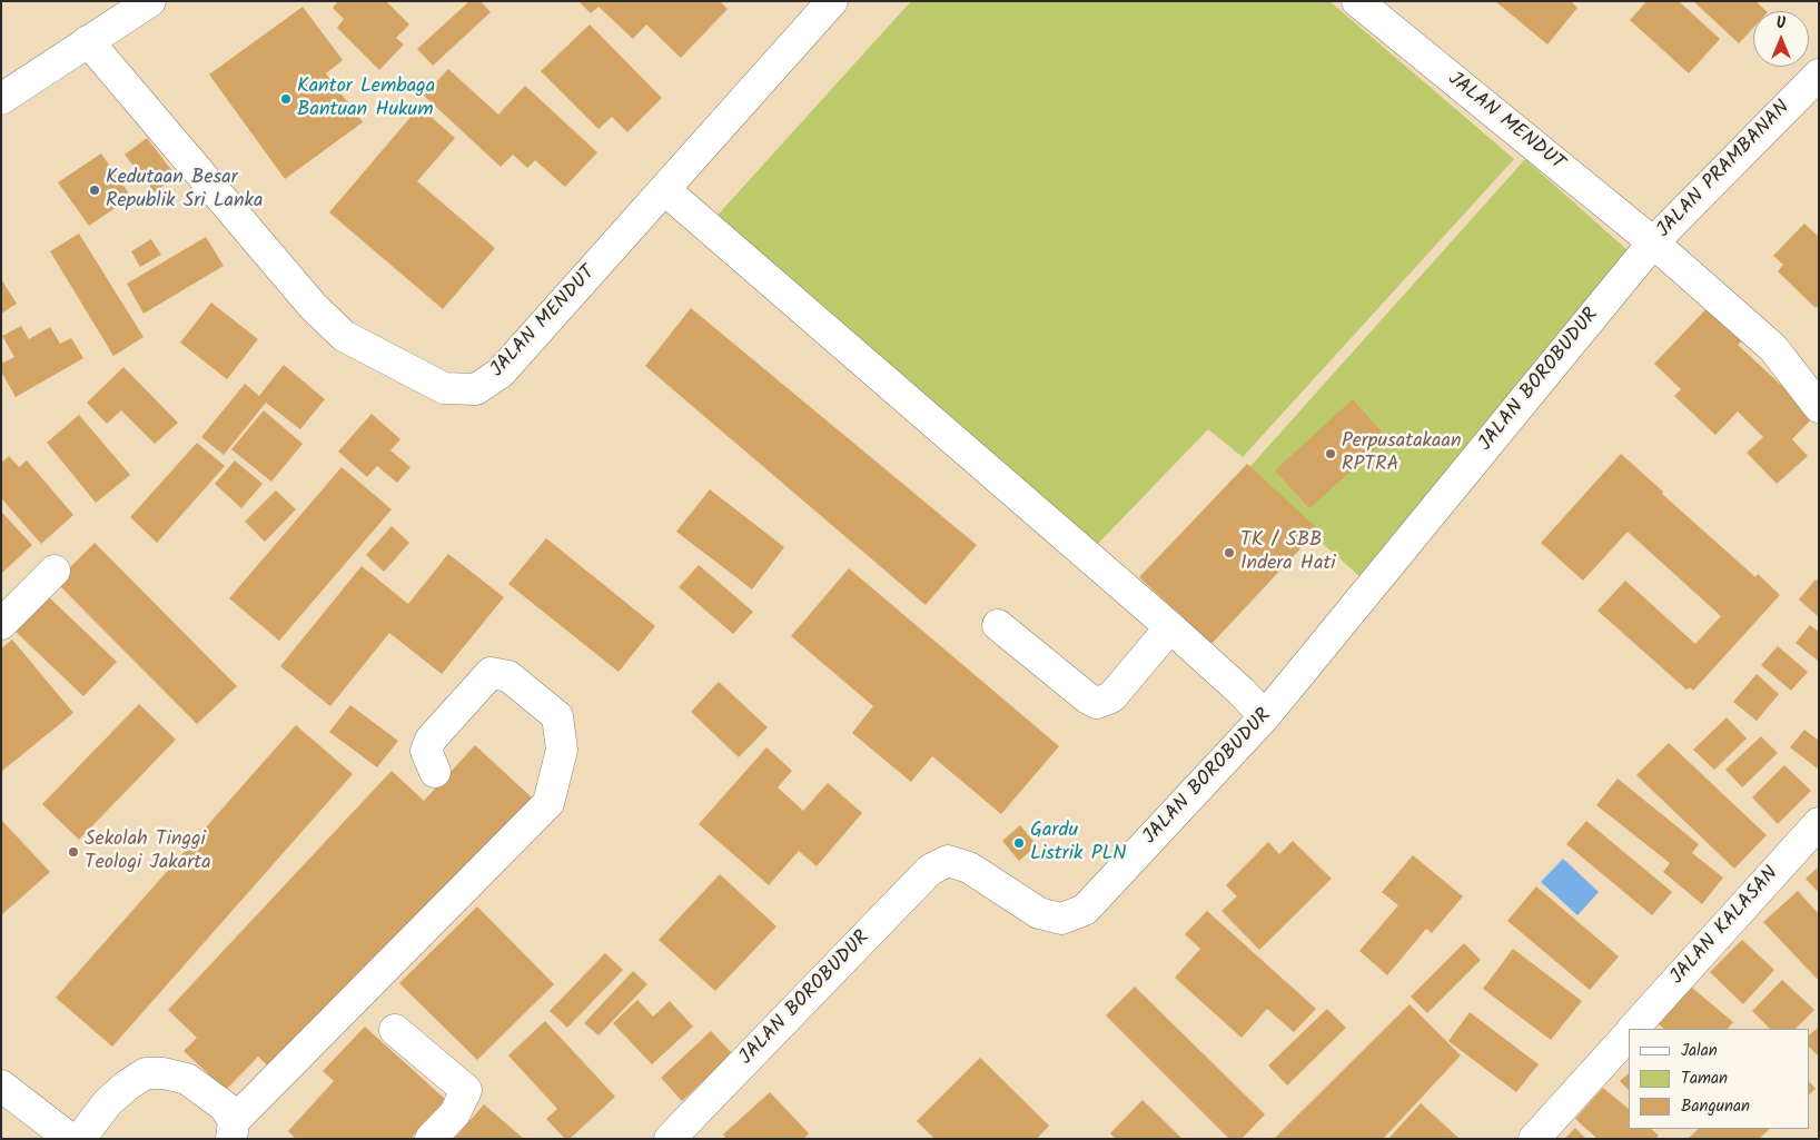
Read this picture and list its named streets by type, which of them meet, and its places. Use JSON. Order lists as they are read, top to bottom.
{
  "streets": {
    "street": [
      "JALAN MENDUT",
      "JALAN PRAMBANAN",
      "JALAN BOROBUDUR",
      "JALAN KALASAN"
    ]
  },
  "crossings": [
    ["JALAN MENDUT", "JALAN PRAMBANAN"],
    ["JALAN MENDUT", "JALAN BOROBUDUR"],
    ["JALAN PRAMBANAN", "JALAN BOROBUDUR"]
  ],
  "places": [
    "Kantor Lembaga Bantuan Hukum",
    "Kedutaan Besar Republik Sri Lanka",
    "Perpusatakaan RPTRA",
    "TK / SBB Indera Hati",
    "Gardu Listrik PLN",
    "Sekolah Tinggi Teologi Jakarta"
  ],
  "legend": ["Jalan", "Taman", "Bangunan"],
  "north": "top"
}
